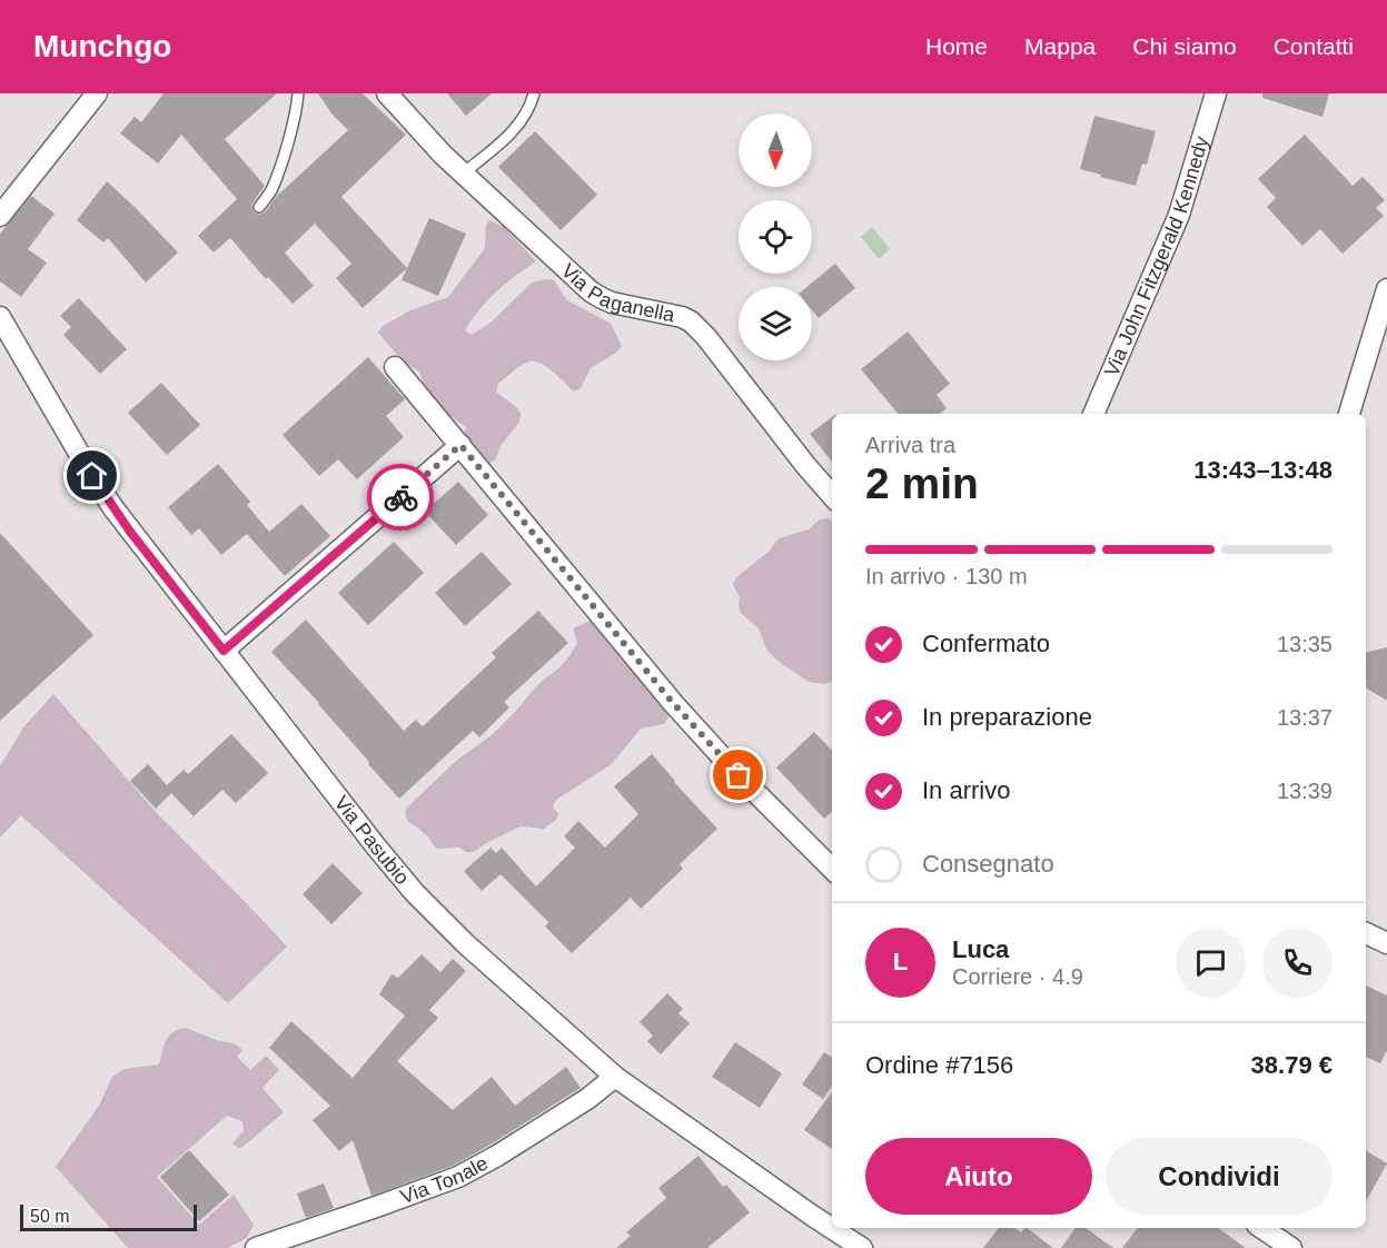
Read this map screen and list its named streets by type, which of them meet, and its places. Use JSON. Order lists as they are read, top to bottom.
{
  "streets": {
    "street": [
      "Via John Fitzgerald Kennedy",
      "Via Paganella",
      "Via Pasubio",
      "Via Tonale"
    ]
  },
  "crossings": [
    ["Via Pasubio", "Via Tonale"]
  ],
  "scale_bar": "50 m",
  "north": "bottom",
  "page": {
    "header": "Munchgo",
    "nav": [
      "Home",
      "Mappa",
      "Chi siamo",
      "Contatti"
    ],
    "heading": ["2 min", "Arriva tra", "13:43–13:48"],
    "panel": [
      "Luca",
      "Corriere · 4.9",
      "Ordine #7156",
      "38.79 €"
    ],
    "bar": "In arrivo · 130 m",
    "list": [
      ["Confermato", "13:35"],
      ["In preparazione", "13:37"],
      ["In arrivo", "13:39"],
      "Consegnato"
    ],
    "round": "L",
    "buttons": ["Aiuto", "Condividi"],
    "scale": "50 m"
  }
}
